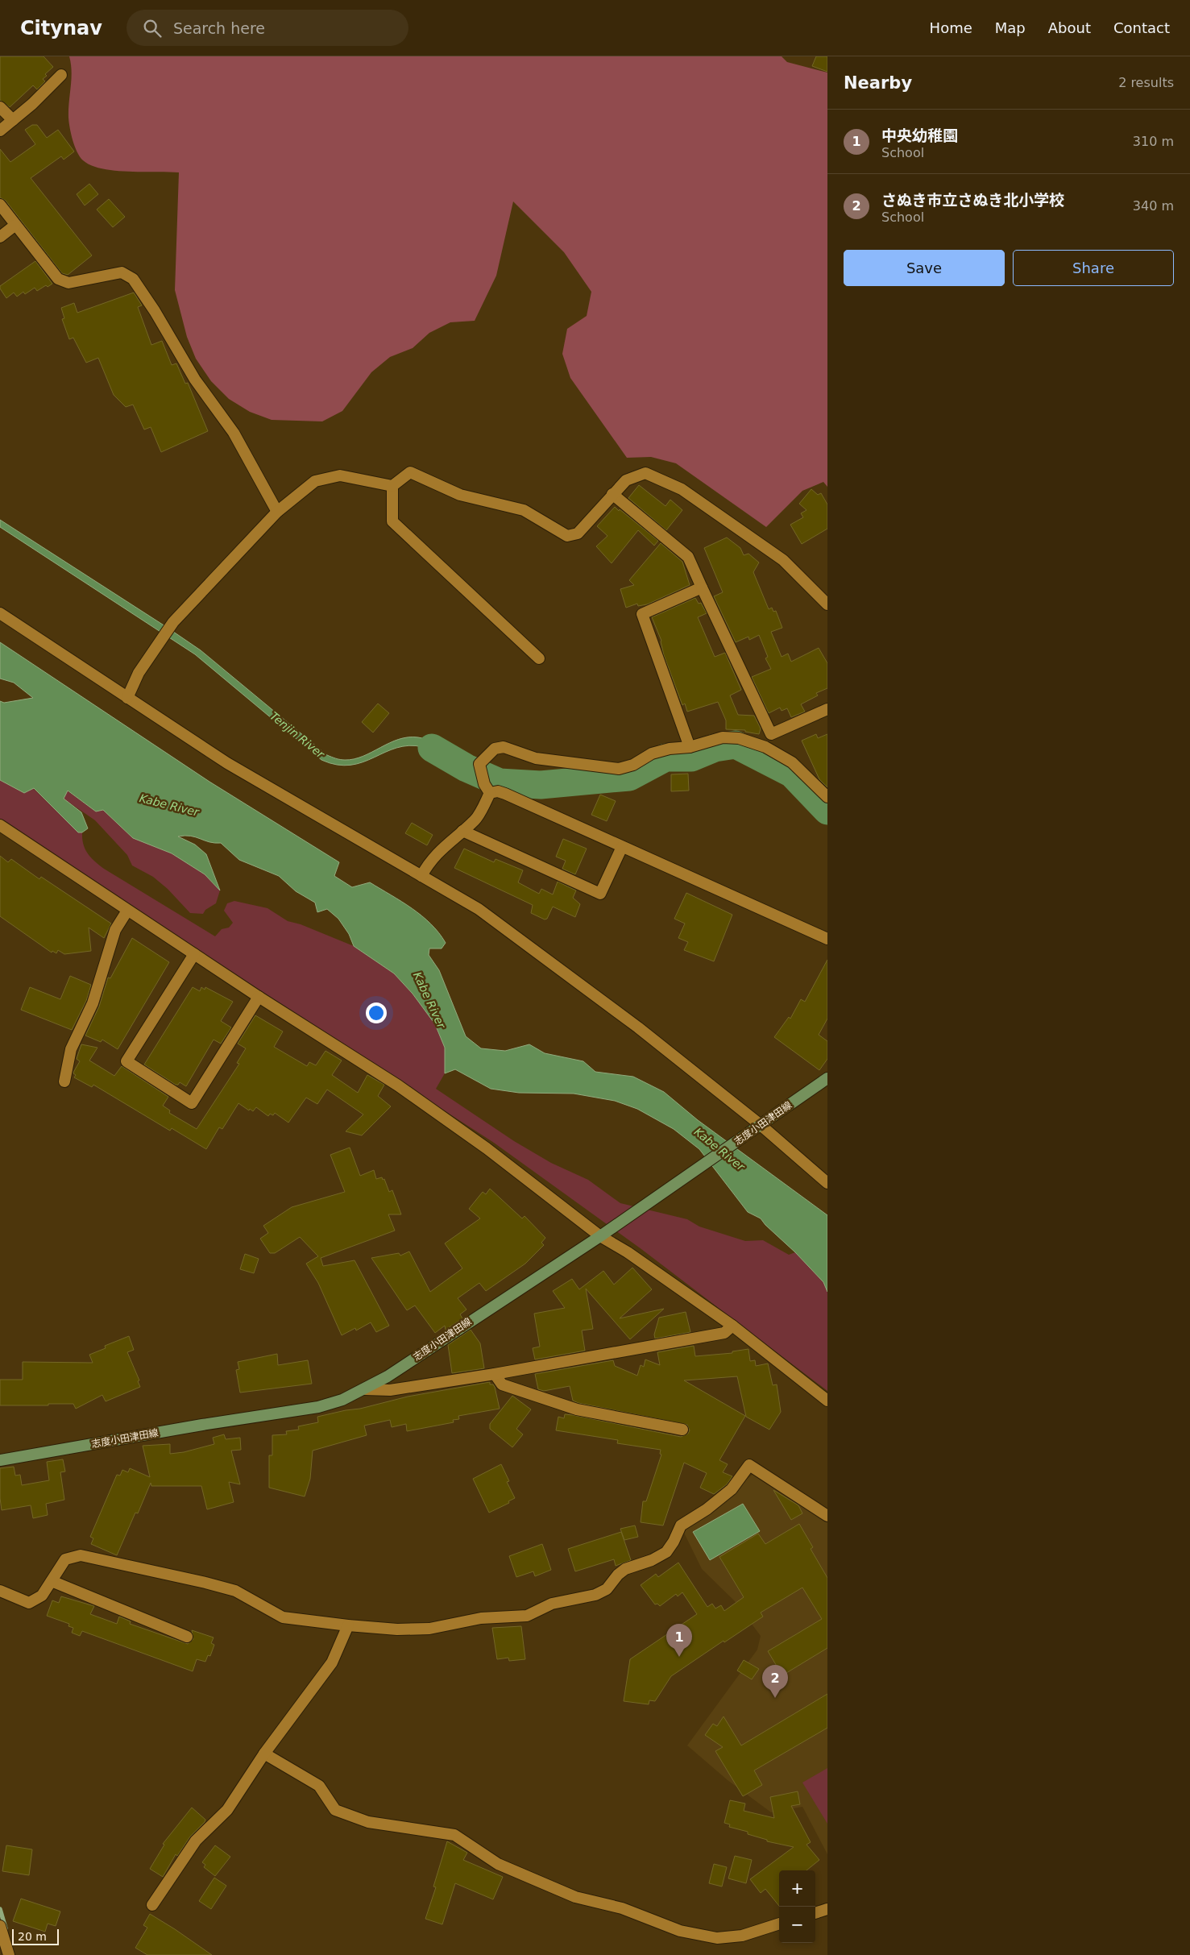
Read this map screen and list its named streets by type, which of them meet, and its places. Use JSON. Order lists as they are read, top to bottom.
{
  "streets": {
    "main road": ["志度小田津田線"]
  },
  "water": ["Tenjin River", "Kabe River"],
  "scale_bar": "20 m",
  "page": {
    "header": "Citynav",
    "search": "Search here",
    "nav": [
      "Home",
      "Map",
      "About",
      "Contact"
    ],
    "heading": ["Nearby", "2 results"],
    "list": [
      {
        "mark": "1",
        "name": "中央幼稚園",
        "note": "School",
        "value": "310 m"
      },
      {
        "mark": "2",
        "name": "さぬき市立さぬき北小学校",
        "note": "School",
        "value": "340 m"
      }
    ],
    "buttons": ["Save", "Share"],
    "pins": ["1", "2"],
    "map_buttons": ["+", "−"],
    "scale": "20 m"
  }
}
